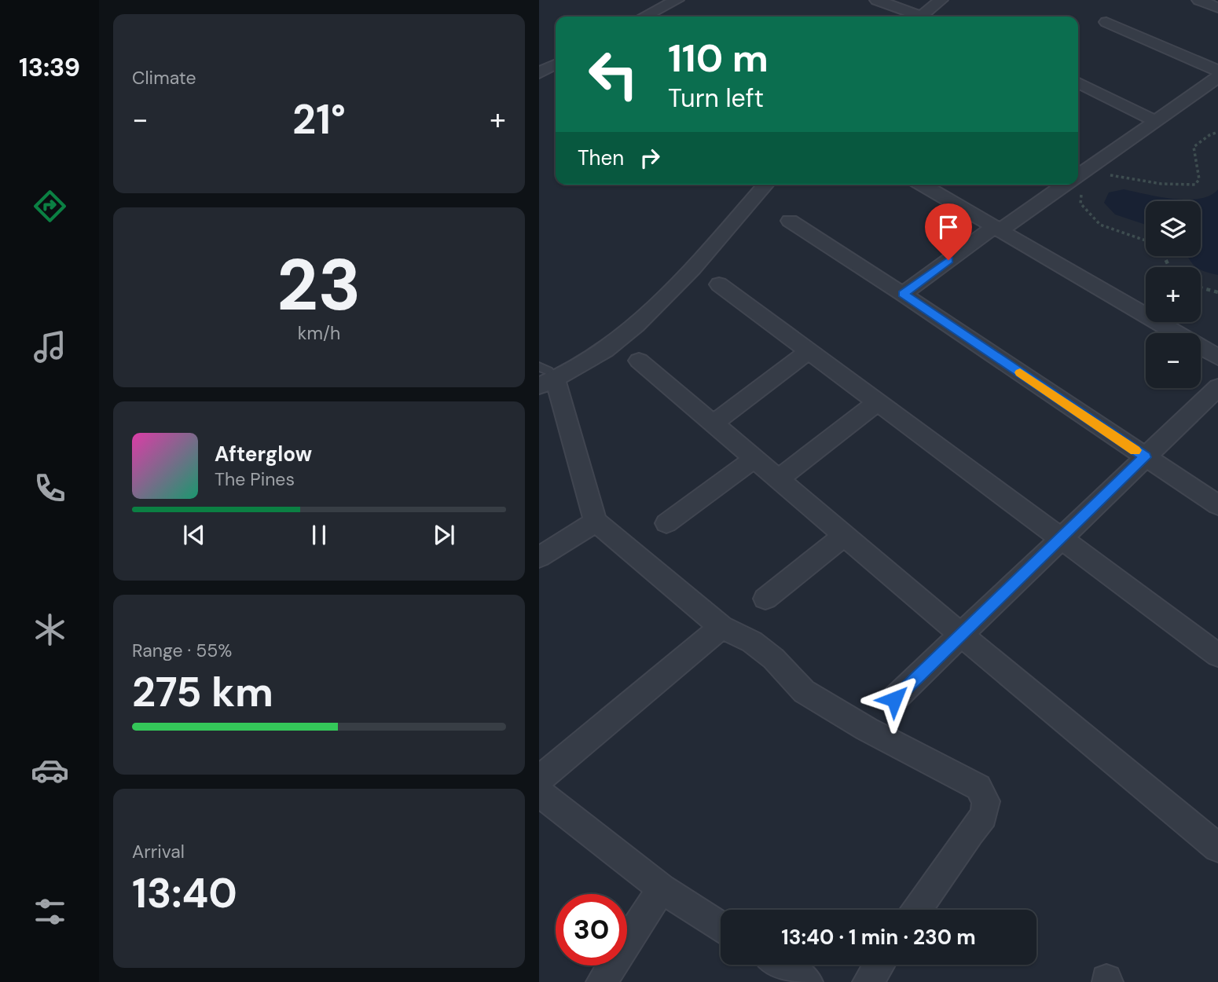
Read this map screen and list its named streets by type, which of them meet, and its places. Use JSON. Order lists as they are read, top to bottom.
{
  "page": {
    "tabs": "13:39",
    "tile": [
      "Climate",
      ["23", "km/h"],
      ["Range · 55%", "275 km"],
      ["Arrival", "13:40"]
    ],
    "turn": ["110 m", "Turn left"],
    "heat": ["−", "21°", "+"],
    "then": "Then",
    "map_buttons": ["+", "−"],
    "song": ["Afterglow", "The Pines"],
    "limit": "30",
    "trip": "13:40 · 1 min · 230 m"
  }
}
